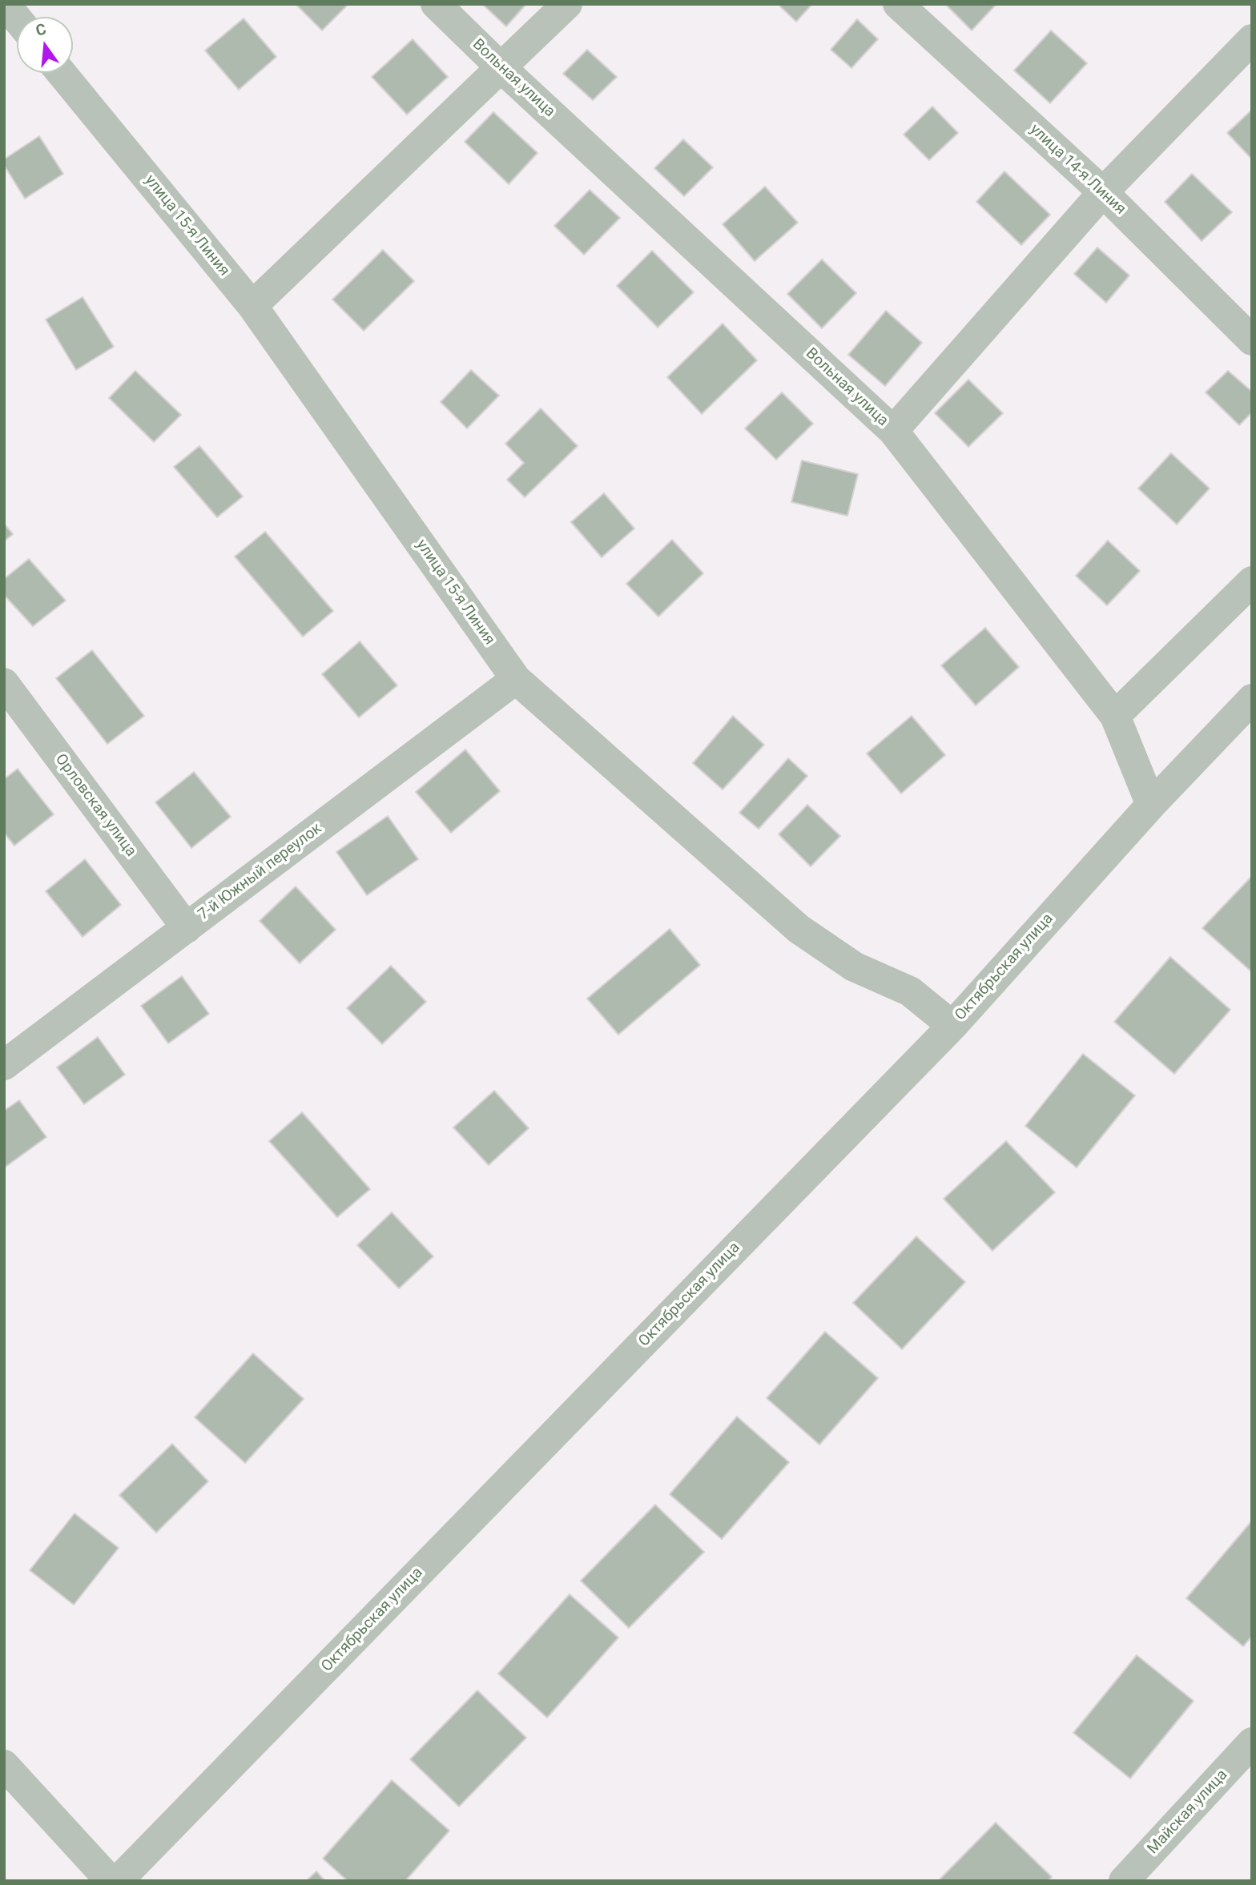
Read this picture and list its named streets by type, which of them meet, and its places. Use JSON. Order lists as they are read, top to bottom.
{
  "streets": {
    "street": [
      "Вольная улица",
      "улица 14-я Линия",
      "улица 15-я Линия",
      "Орловская улица",
      "7-й Южный переулок",
      "Октябрьская улица",
      "Майская улица"
    ]
  },
  "crossings": [
    ["Вольная улица", "улица 14-я Линия"],
    ["улица 15-я Линия", "7-й Южный переулок"],
    ["улица 15-я Линия", "Октябрьская улица"],
    ["Орловская улица", "7-й Южный переулок"]
  ],
  "north": "top"
}
